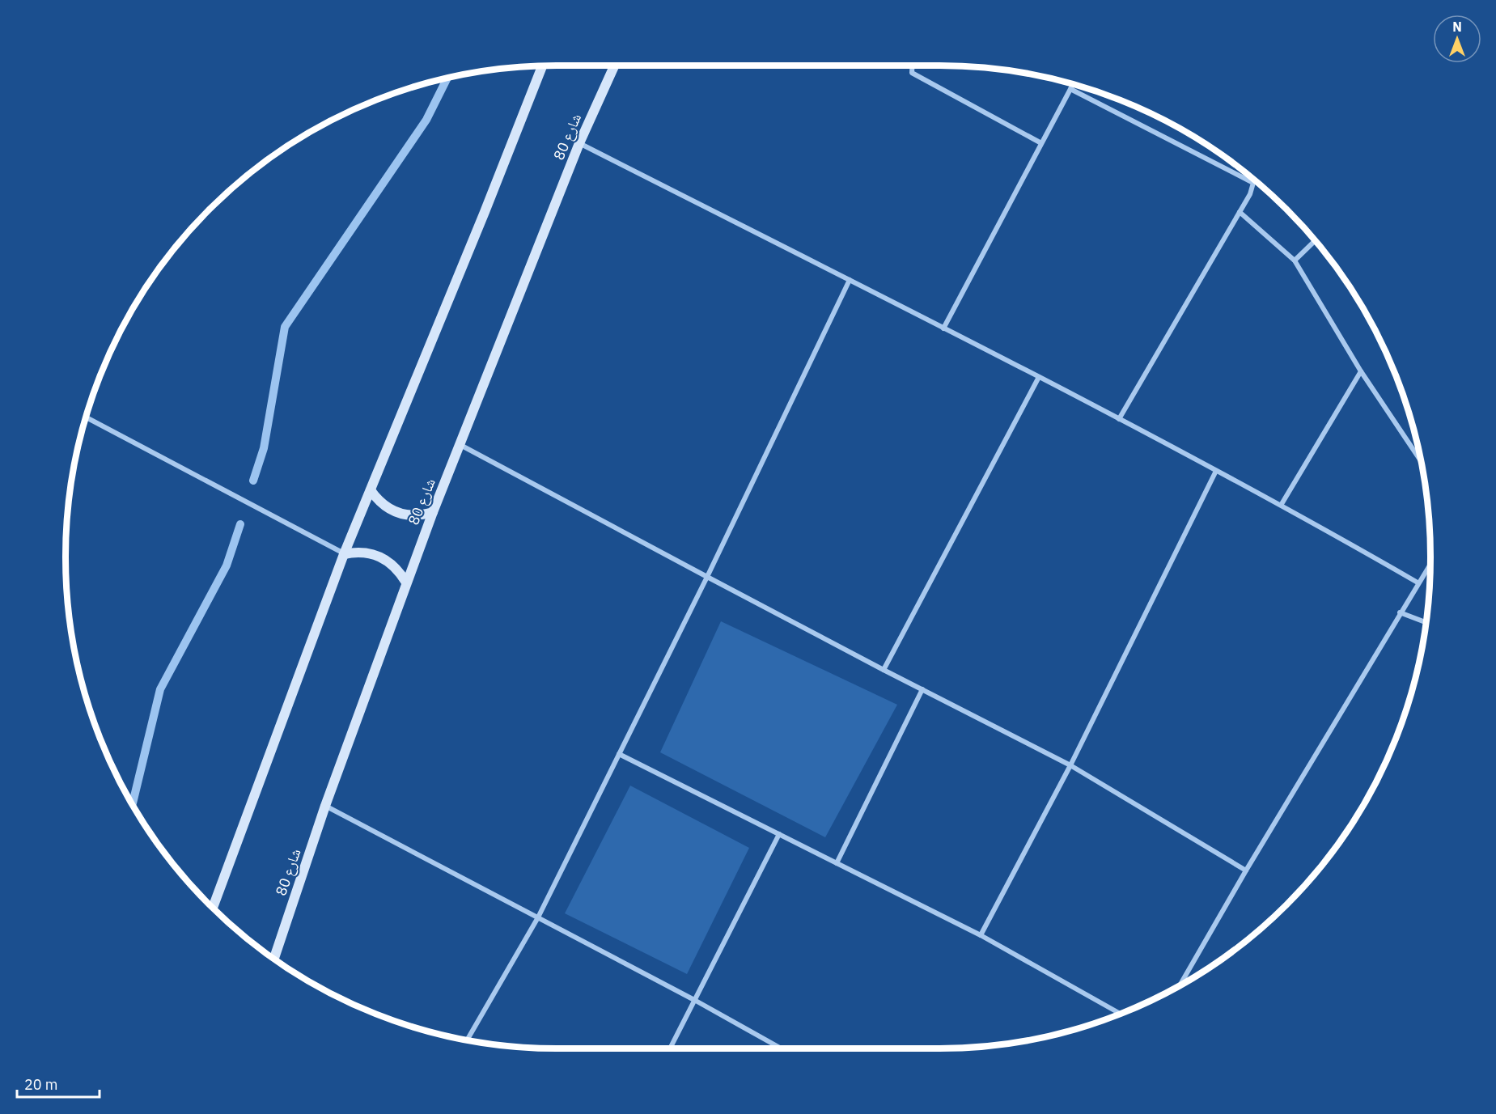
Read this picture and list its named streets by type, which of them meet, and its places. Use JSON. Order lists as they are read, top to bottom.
{
  "streets": {
    "main road": ["شارع 80"]
  },
  "scale_bar": "20 m",
  "north": "top"
}
